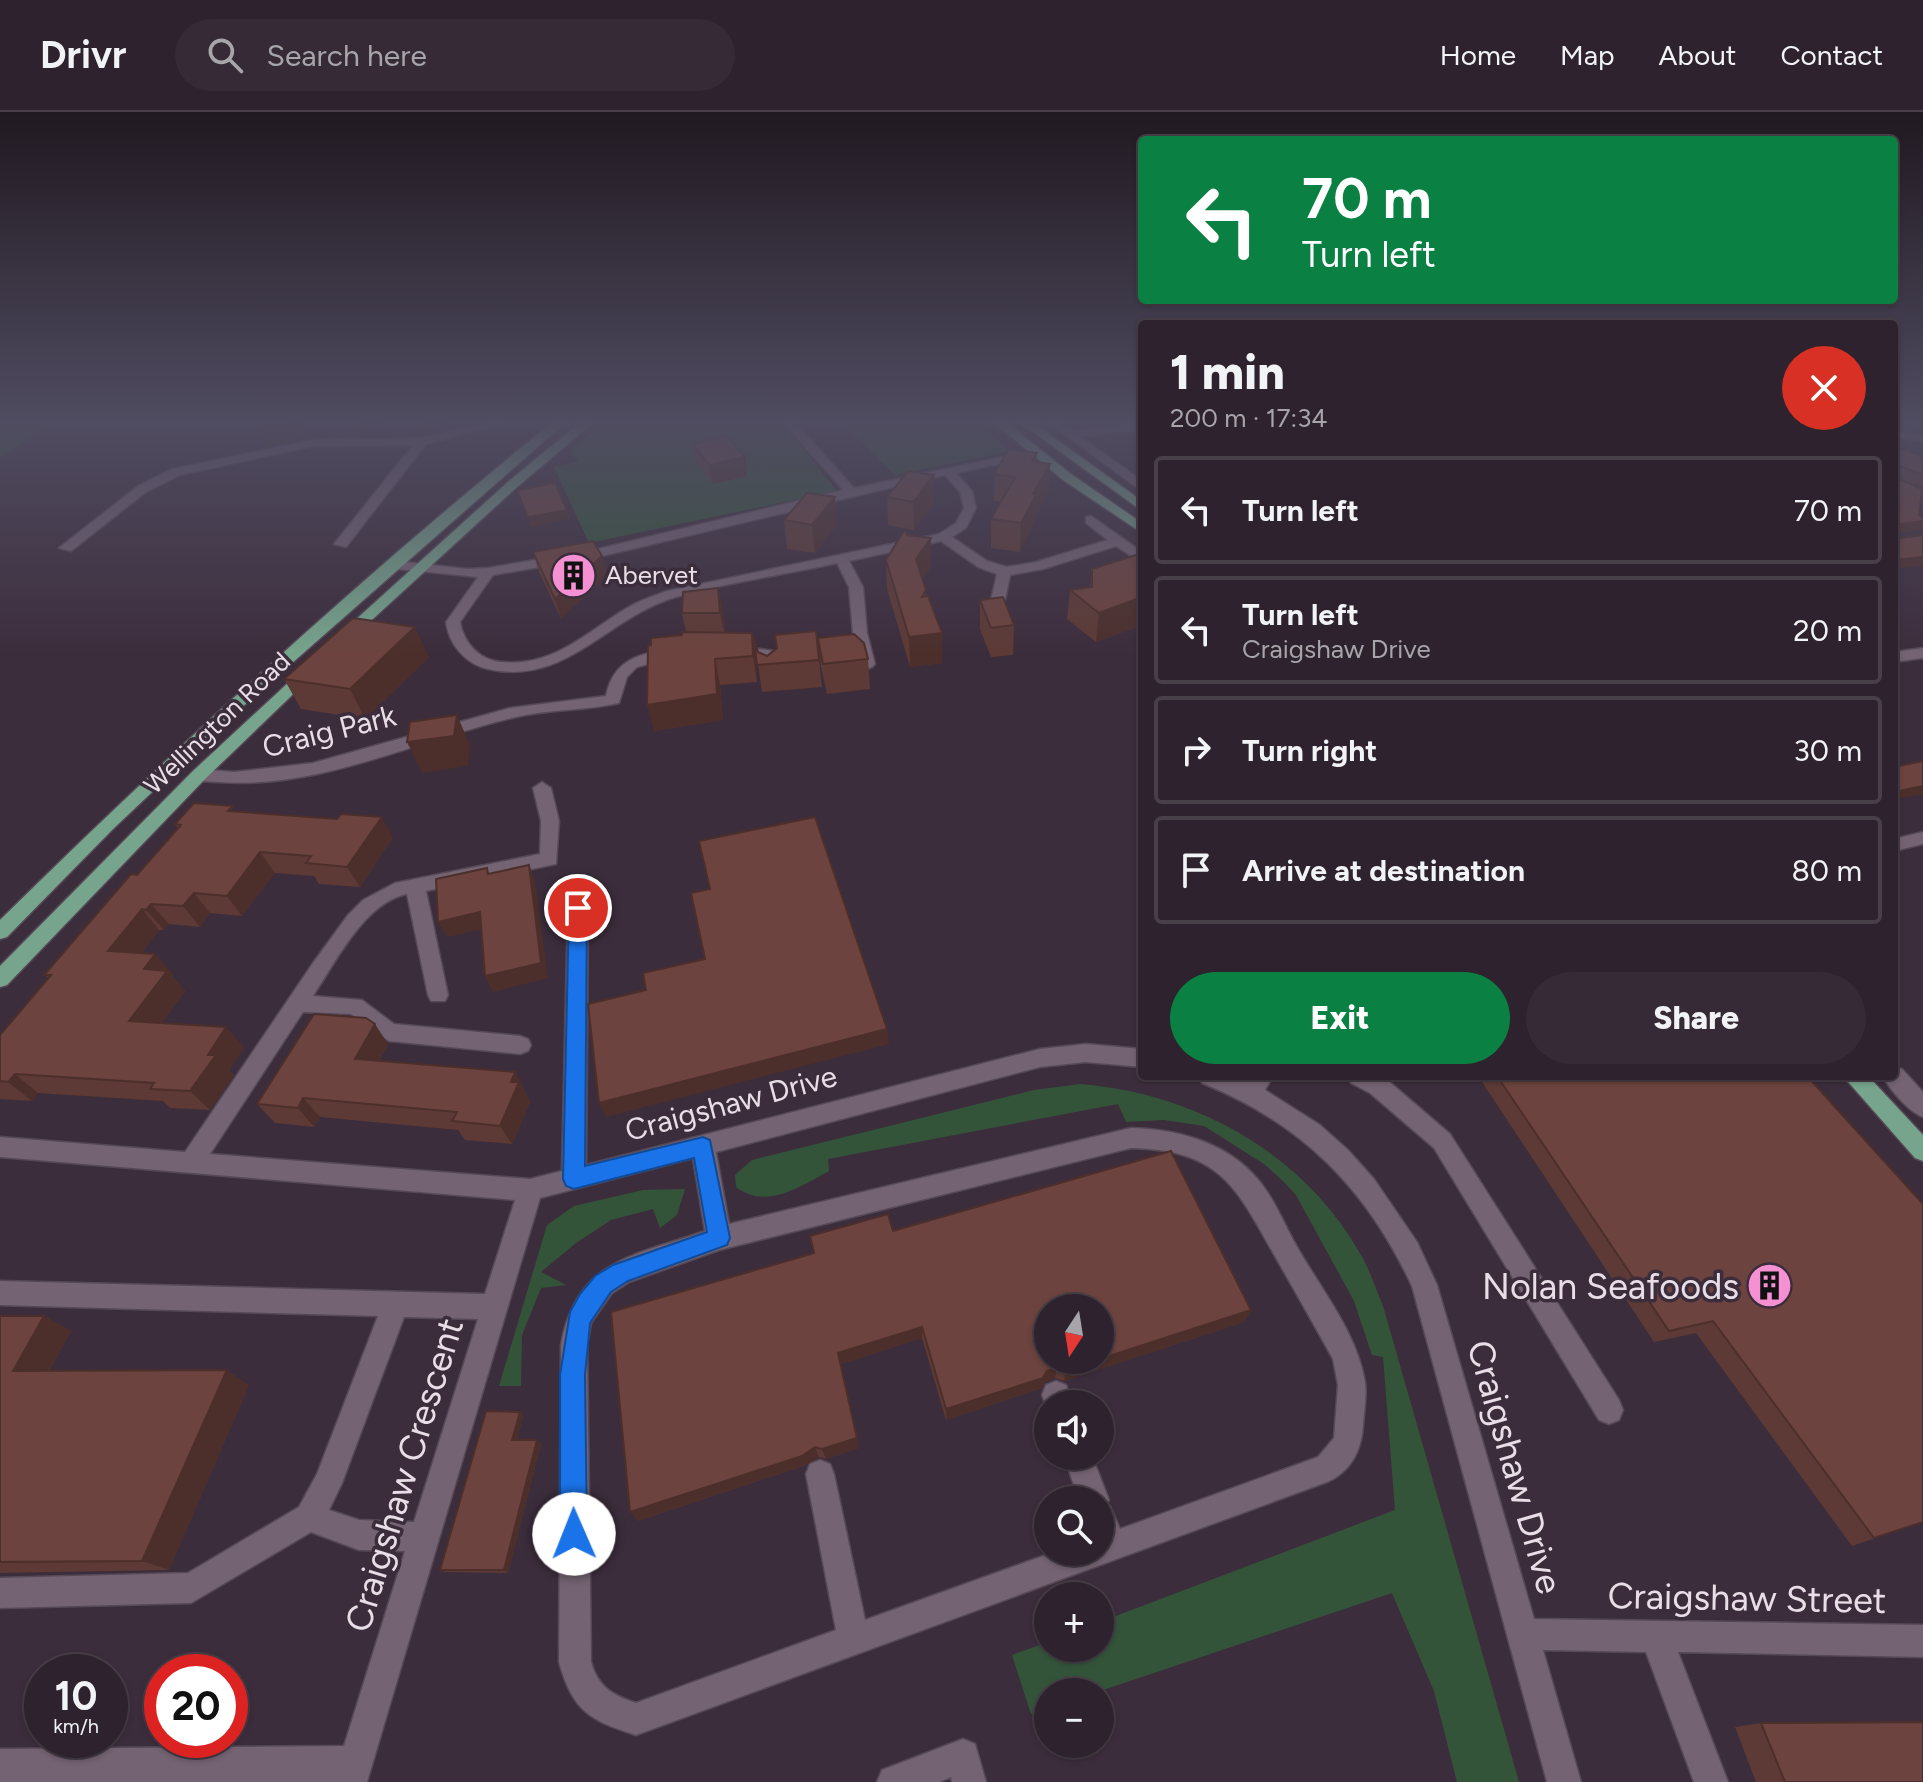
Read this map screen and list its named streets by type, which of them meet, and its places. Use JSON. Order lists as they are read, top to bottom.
{
  "streets": {
    "main road": ["Wellington Road"],
    "street": [
      "Craig Park",
      "Craigshaw Drive",
      "Craigshaw Crescent",
      "Craigshaw Street"
    ]
  },
  "crossings": [
    ["Wellington Road", "Craig Park"],
    ["Craigshaw Drive", "Craigshaw Crescent"],
    ["Craigshaw Drive", "Craigshaw Street"]
  ],
  "places": {
    "building": ["Abervet", "Nolan Seafoods"]
  },
  "north": "bottom",
  "page": {
    "header": "Drivr",
    "search": "Search here",
    "nav": [
      "Home",
      "Map",
      "About",
      "Contact"
    ],
    "turn": ["70 m", "Turn left"],
    "heading": ["1 min", "200 m · 17:34"],
    "list": [
      {
        "name": "Turn left",
        "value": "70 m"
      },
      {
        "name": "Turn left",
        "note": "Craigshaw Drive",
        "value": "20 m"
      },
      {
        "name": "Turn right",
        "value": "30 m"
      },
      {
        "name": "Arrive at destination",
        "value": "80 m"
      }
    ],
    "buttons": ["Exit", "Share"],
    "map_buttons": ["+", "−"],
    "speed": "10 km/h",
    "limit": "20"
  }
}
